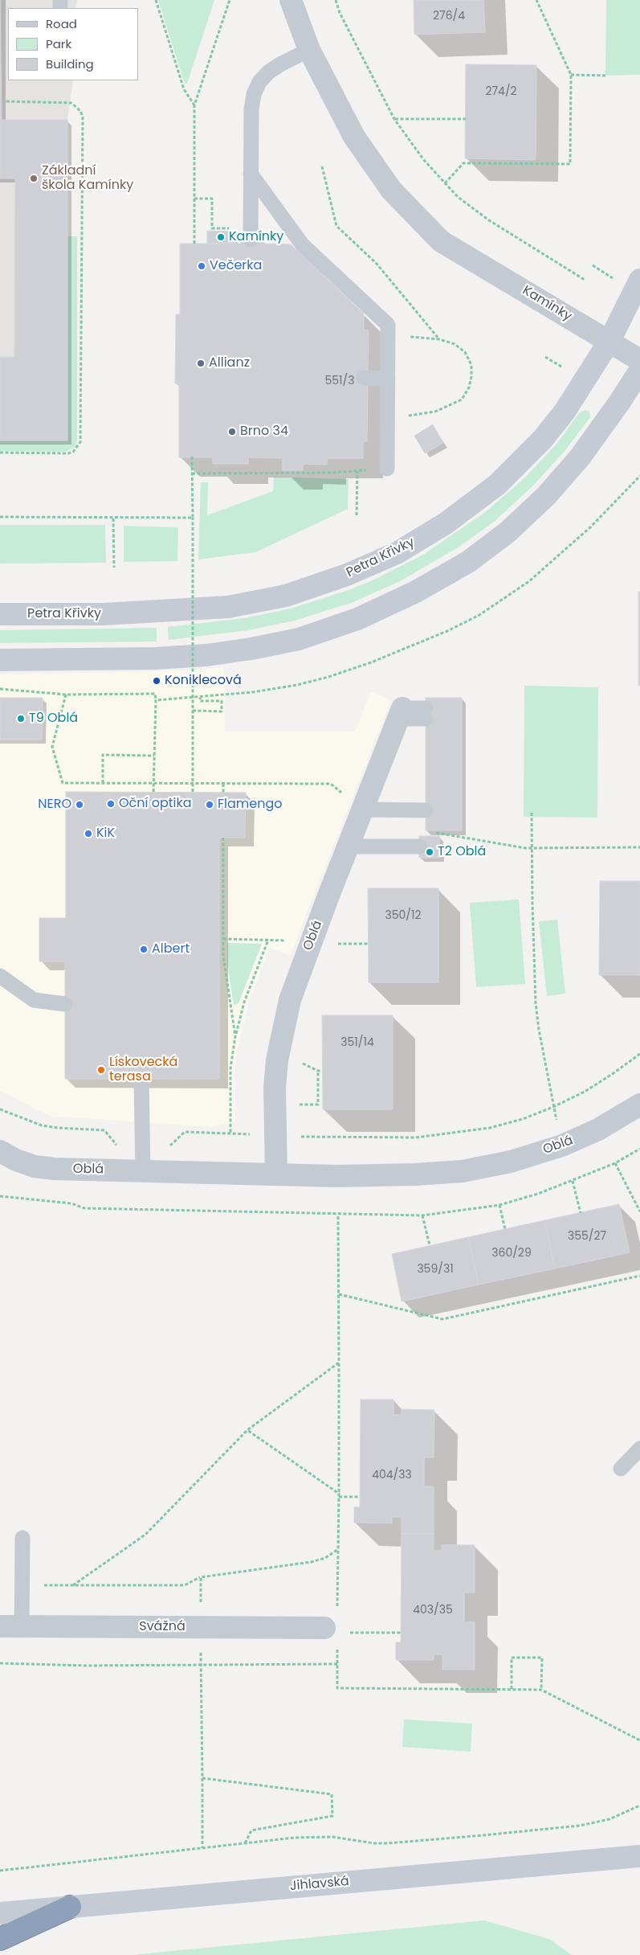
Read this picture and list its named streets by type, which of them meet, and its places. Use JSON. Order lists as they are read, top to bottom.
{
  "streets": {
    "street": [
      "Kamínky",
      "Petra Křivky",
      "Oblá",
      "Svážná",
      "Jihlavská"
    ]
  },
  "crossings": [
    ["Kamínky", "Petra Křivky"]
  ],
  "places": [
    "Základní škola Kamínky",
    "Kamínky",
    "Večerka",
    "Allianz",
    "Brno 34",
    "Koniklecová",
    "T9 Oblá",
    "Oční optika",
    "NERO",
    "Flamengo",
    "KiK",
    "T2 Oblá",
    "Albert",
    "Lískovecká terasa"
  ],
  "house_numbers": [
    "276/4",
    "274/2",
    "551/3",
    "350/12",
    "351/14",
    "355/27",
    "360/29",
    "359/31",
    "404/33",
    "403/35"
  ],
  "legend": ["Road", "Park", "Building"]
}
